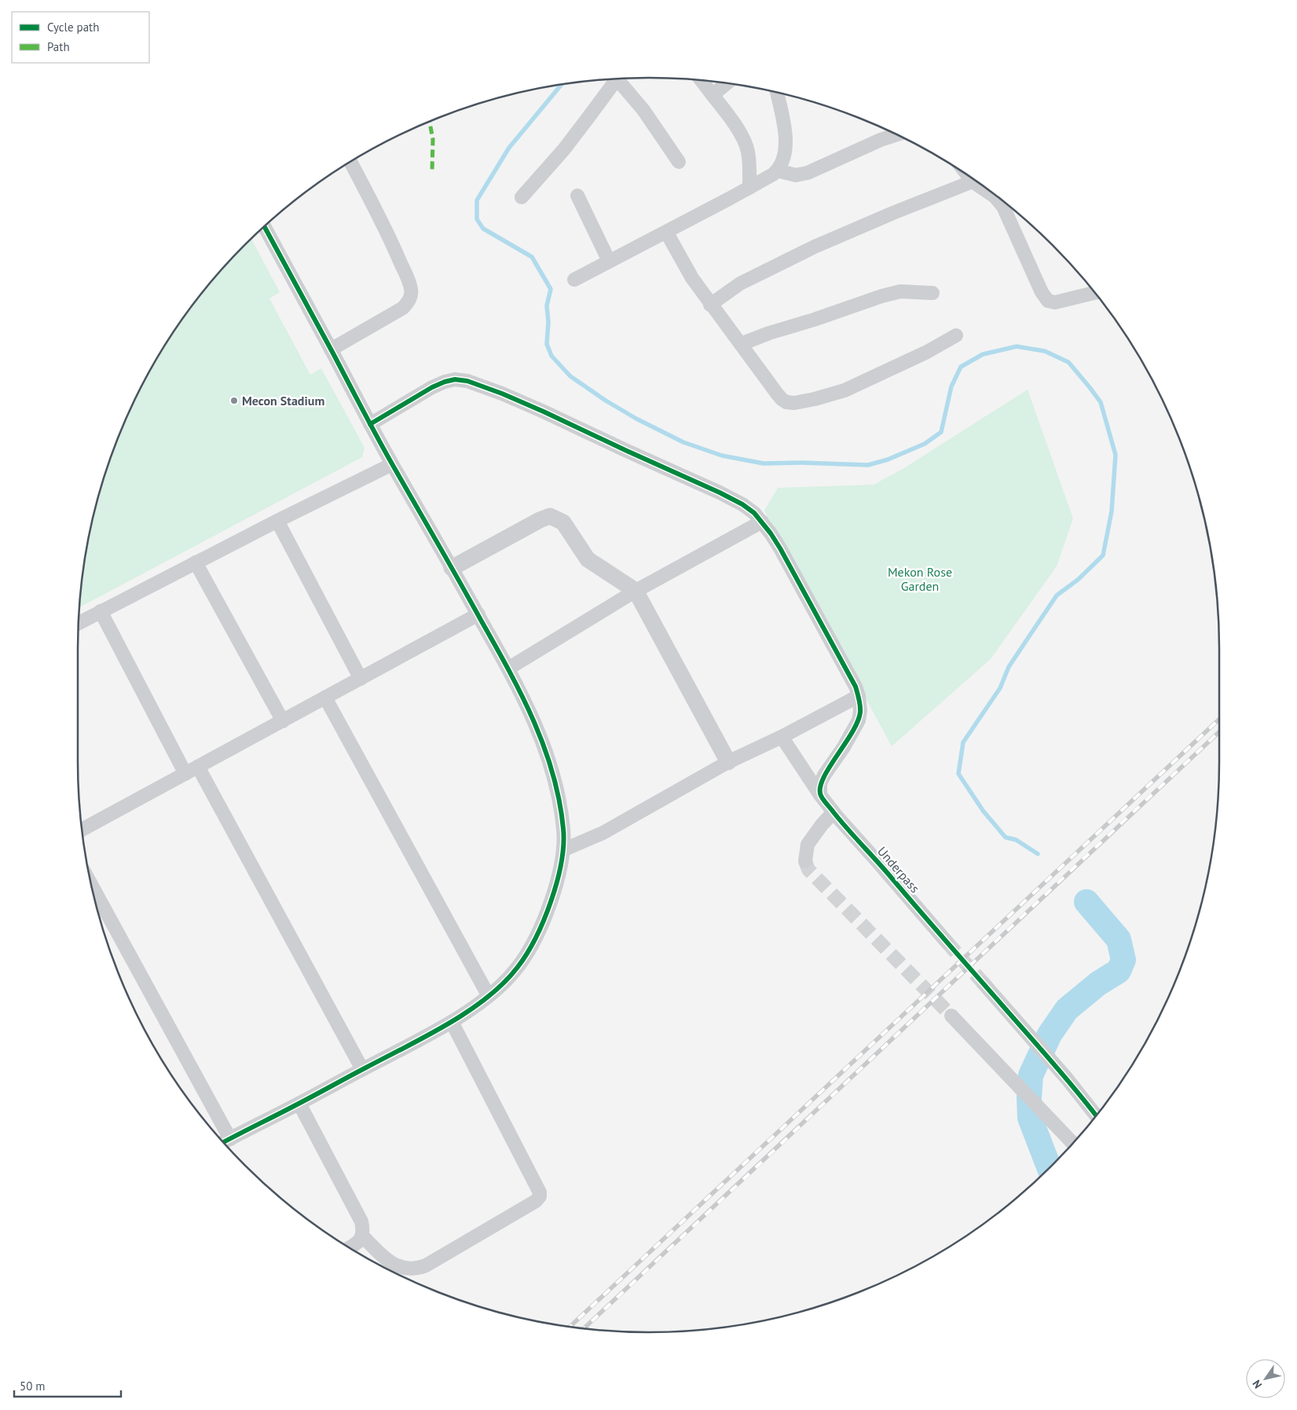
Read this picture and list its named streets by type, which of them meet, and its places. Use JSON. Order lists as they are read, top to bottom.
{
  "streets": {
    "street": ["Underpass"]
  },
  "parks": ["Mekon Rose Garden"],
  "places": ["Mecon Stadium"],
  "legend": ["Cycle path", "Path"],
  "scale_bar": "50 m",
  "north": "bottom left"
}
